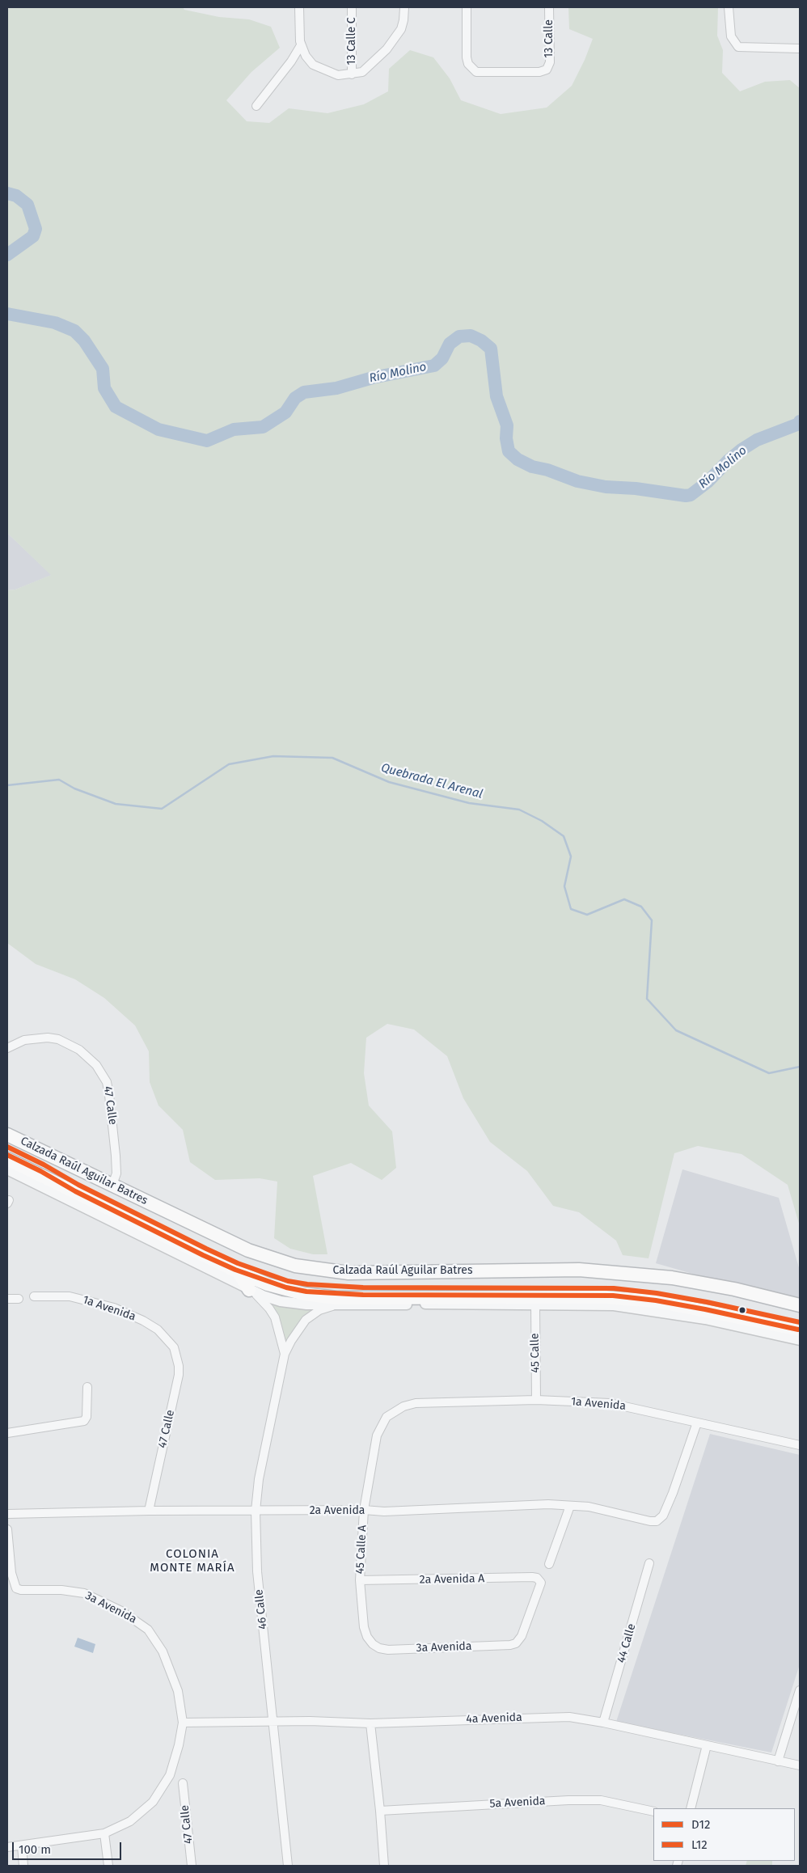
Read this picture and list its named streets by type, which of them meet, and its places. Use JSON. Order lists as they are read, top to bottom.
{
  "streets": {
    "highway": ["Calzada Raúl Aguilar Batres"],
    "street": [
      "13 Calle",
      "13 Calle C",
      "47 Calle",
      "1a Avenida",
      "45 Calle",
      "2a Avenida",
      "45 Calle A",
      "2a Avenida A",
      "3a Avenida",
      "46 Calle",
      "44 Calle",
      "4a Avenida",
      "5a Avenida"
    ]
  },
  "crossings": [
    ["47 Calle", "Calzada Raúl Aguilar Batres"],
    ["47 Calle", "1a Avenida"],
    ["47 Calle", "2a Avenida"],
    ["1a Avenida", "45 Calle"],
    ["1a Avenida", "2a Avenida"],
    ["1a Avenida", "45 Calle A"],
    ["2a Avenida", "45 Calle A"],
    ["2a Avenida", "46 Calle"],
    ["45 Calle A", "2a Avenida A"],
    ["45 Calle A", "3a Avenida"],
    ["2a Avenida A", "3a Avenida"],
    ["3a Avenida", "4a Avenida"],
    ["46 Calle", "4a Avenida"],
    ["44 Calle", "4a Avenida"]
  ],
  "districts": ["COLONIA MONTE MARÍA"],
  "water": ["Río Molino", "Quebrada El Arenal"],
  "lines": ["transit line D12", "transit line L12"],
  "legend": ["D12", "L12"],
  "scale_bar": "100 m"
}
